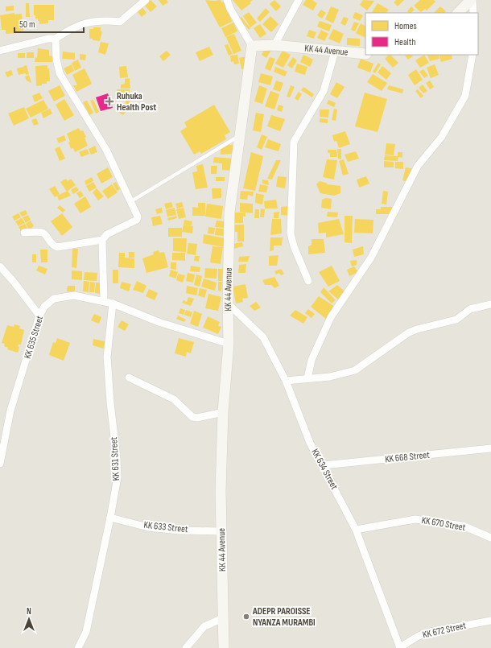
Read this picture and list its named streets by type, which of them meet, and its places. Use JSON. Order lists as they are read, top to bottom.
{
  "streets": {
    "main road": ["KK 44 Avenue"],
    "street": [
      "KK 635 Street",
      "KK 668 Street",
      "KK 631 Street",
      "KK 634 Street",
      "KK 670 Street",
      "KK 633 Street",
      "KK 672 Street"
    ]
  },
  "crossings": [
    ["KK 44 Avenue", "KK 635 Street"],
    ["KK 44 Avenue", "KK 634 Street"],
    ["KK 44 Avenue", "KK 633 Street"],
    ["KK 635 Street", "KK 631 Street"],
    ["KK 668 Street", "KK 634 Street"],
    ["KK 631 Street", "KK 633 Street"],
    ["KK 634 Street", "KK 670 Street"],
    ["KK 634 Street", "KK 672 Street"]
  ],
  "places": {
    "health": ["Ruhuka Health Post"],
    "other": ["ADEPR PAROISSE NYANZA MURAMBI"]
  },
  "legend": ["Homes", "Health"],
  "scale_bar": "50 m",
  "north": "top"
}
